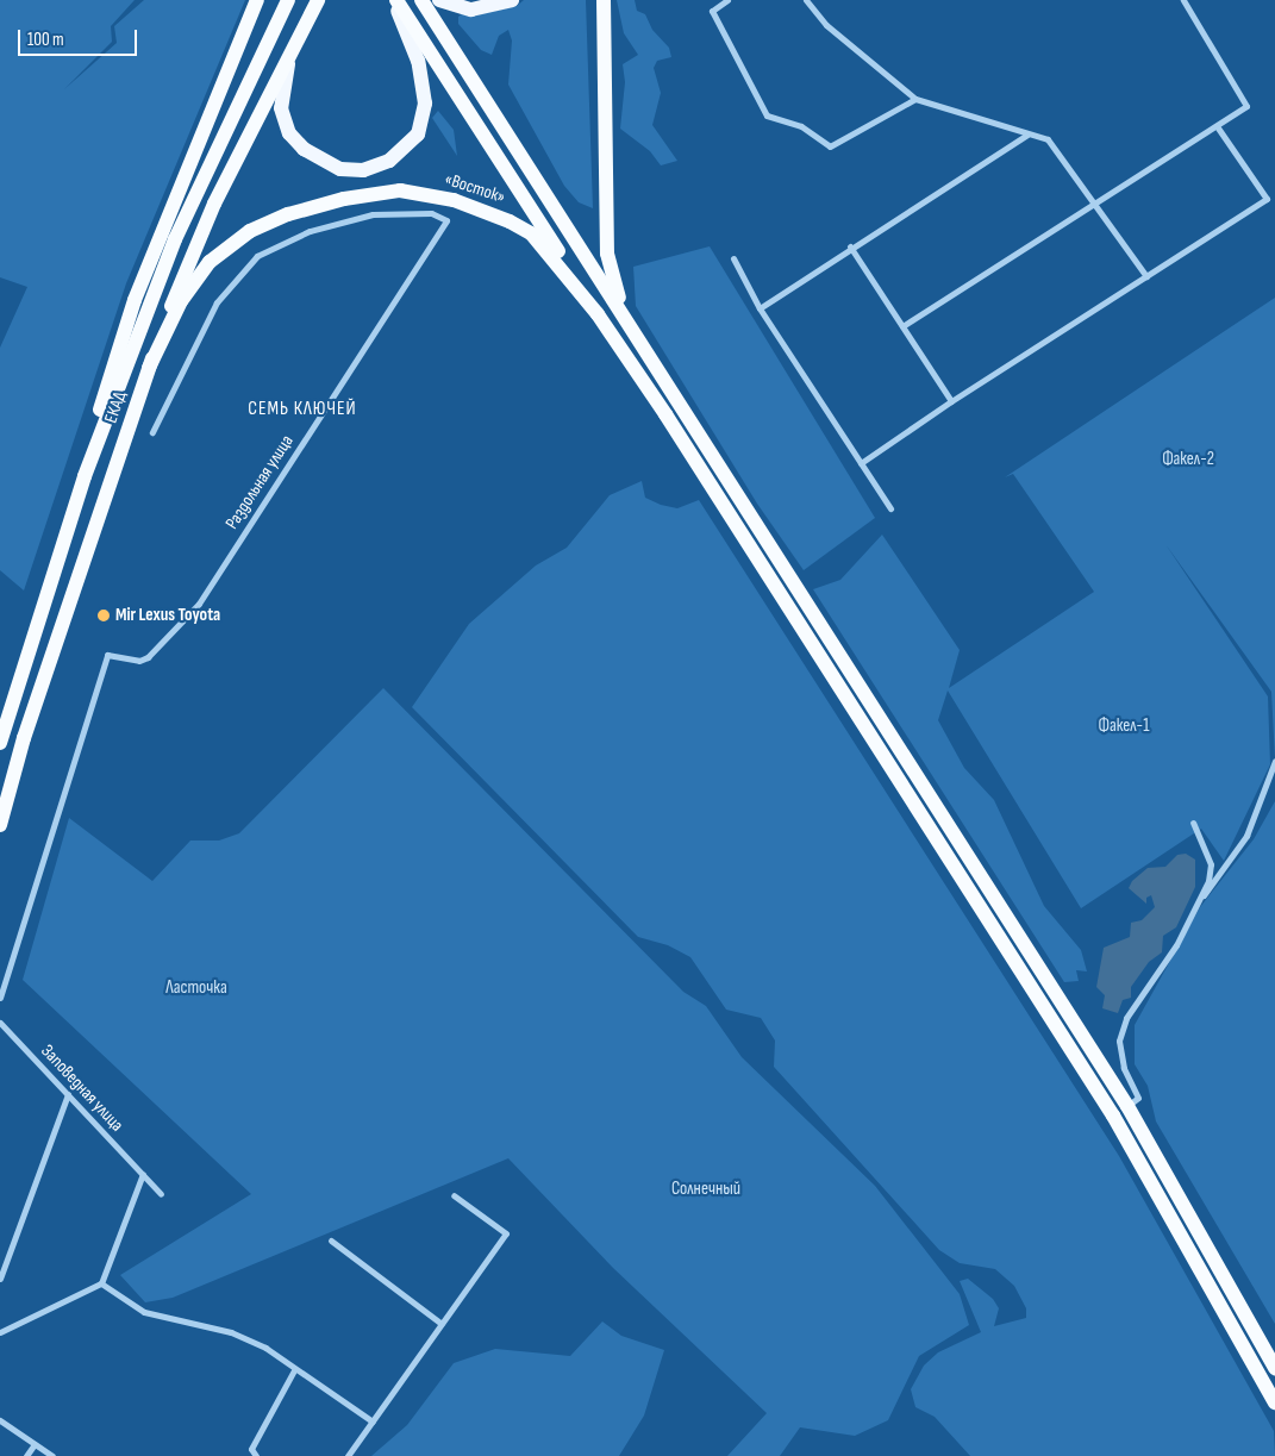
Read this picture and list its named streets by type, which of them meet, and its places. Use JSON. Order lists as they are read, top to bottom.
{
  "streets": {
    "highway": ["«Восток»", "ЕКАД"],
    "street": ["Раздольная улица", "Заповедная улица"]
  },
  "crossings": [
    ["«Восток»", "ЕКАД"]
  ],
  "districts": ["СЕМЬ КЛЮЧЕЙ"],
  "parks": [
    "Факел-2",
    "Факел-1",
    "Ласточка",
    "Солнечный"
  ],
  "places": ["Mir Lexus Toyota"],
  "scale_bar": "100 m"
}
